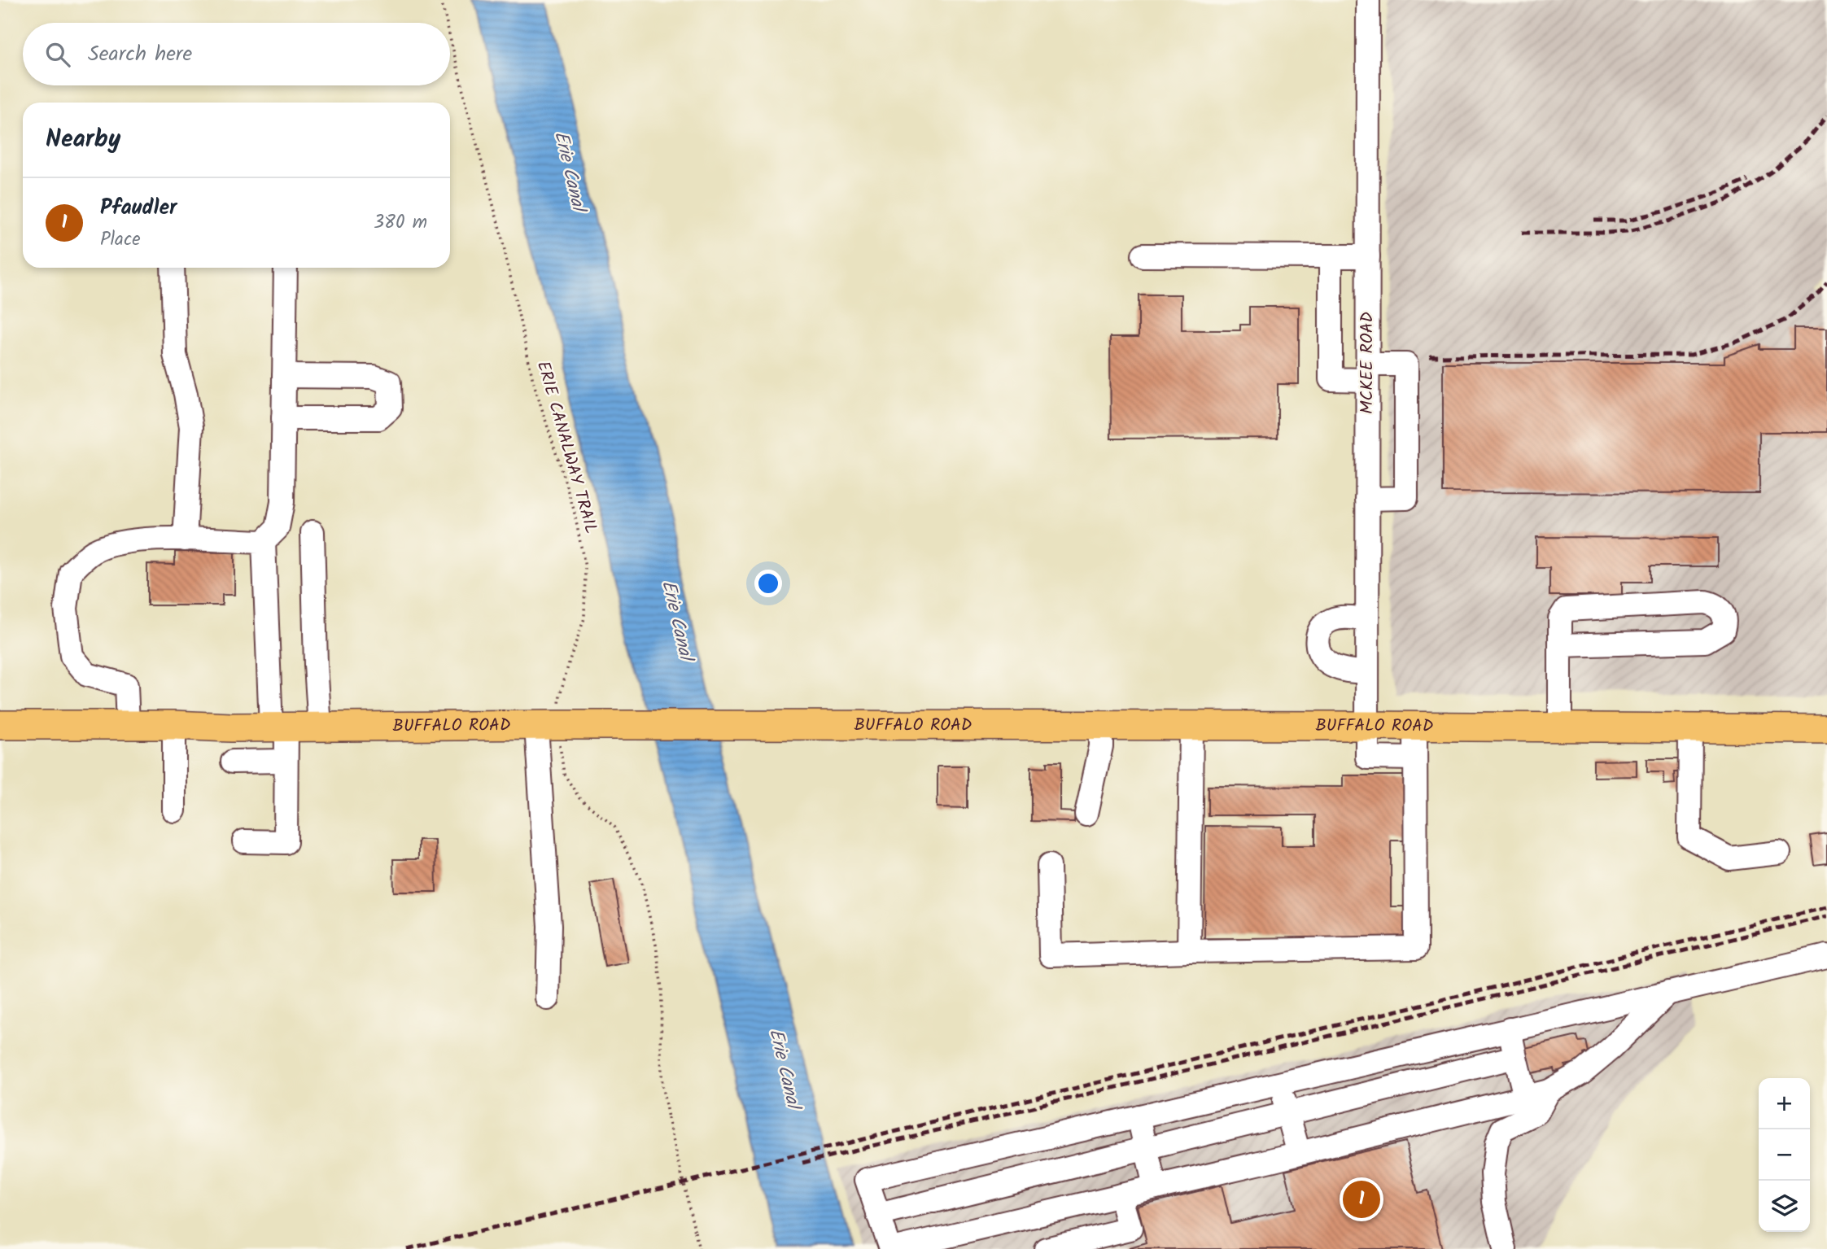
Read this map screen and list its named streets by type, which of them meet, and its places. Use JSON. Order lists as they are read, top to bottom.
{
  "streets": {
    "main road": ["BUFFALO ROAD"],
    "street": ["MCKEE ROAD"],
    "path": ["ERIE CANALWAY TRAIL"]
  },
  "crossings": [
    ["MCKEE ROAD", "BUFFALO ROAD"],
    ["ERIE CANALWAY TRAIL", "BUFFALO ROAD"]
  ],
  "water": ["Erie Canal"],
  "page": {
    "search": "Search here",
    "heading": "Nearby",
    "list": [
      {
        "mark": "1",
        "name": "Pfaudler",
        "note": "Place",
        "value": "380 m"
      }
    ],
    "map_buttons": ["+", "−"],
    "pins": "1"
  }
}
